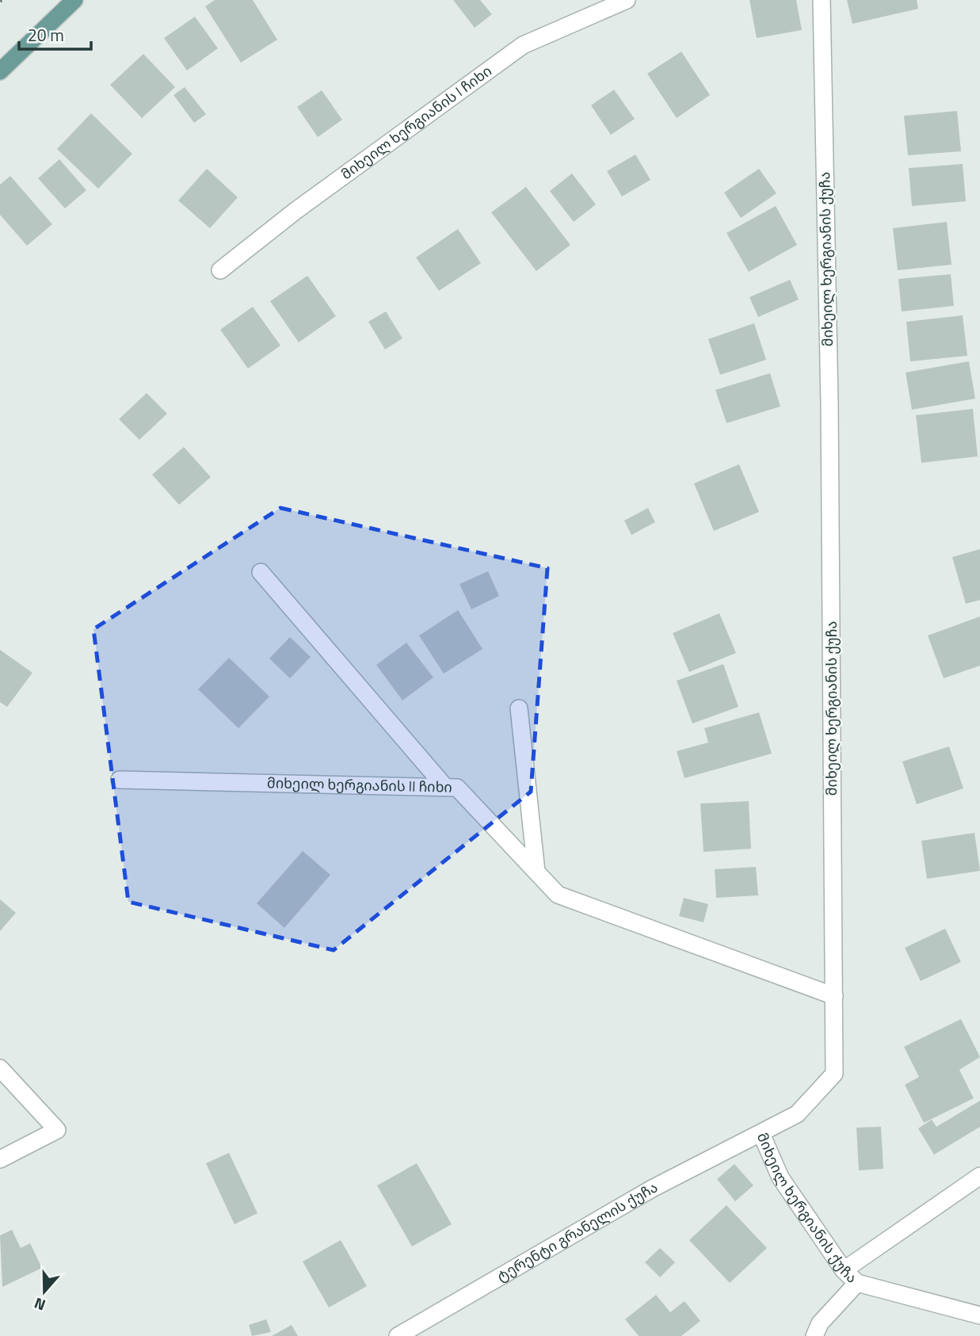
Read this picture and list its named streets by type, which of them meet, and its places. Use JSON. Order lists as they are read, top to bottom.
{
  "streets": {
    "street": [
      "მიხეილ ხერგიანის I ჩიხი",
      "მიხეილ ხერგიანის ქუჩა",
      "მიხეილ ხერგიანის II ჩიხი",
      "ტერენტი გრანელის ქუჩა"
    ]
  },
  "crossings": [
    ["მიხეილ ხერგიანის ქუჩა", "მიხეილ ხერგიანის II ჩიხი"],
    ["მიხეილ ხერგიანის ქუჩა", "ტერენტი გრანელის ქუჩა"]
  ],
  "scale_bar": "20 m",
  "north": "bottom"
}
